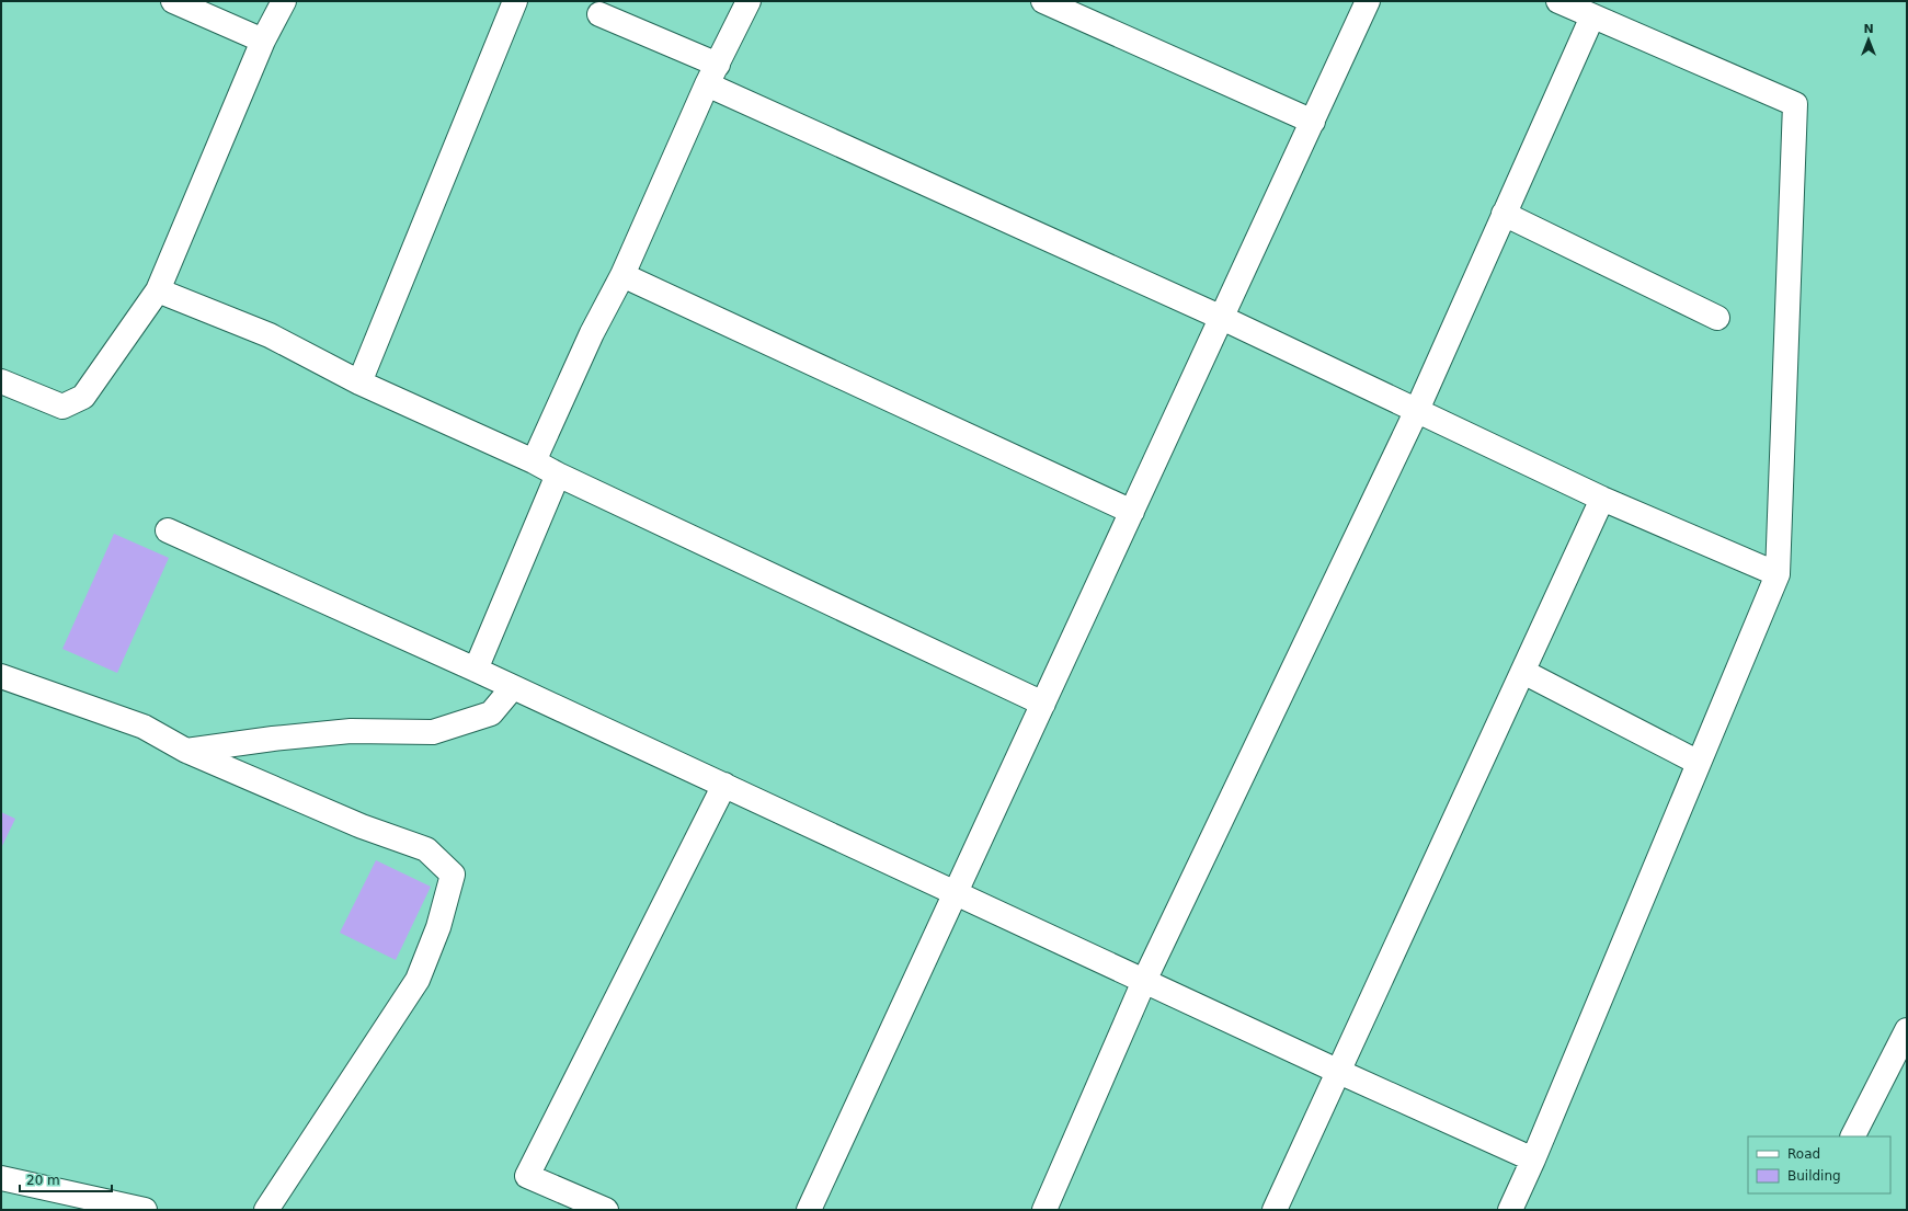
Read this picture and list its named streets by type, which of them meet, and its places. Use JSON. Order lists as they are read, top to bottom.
{
  "legend": ["Road", "Building"],
  "scale_bar": "20 m",
  "north": "top"
}
